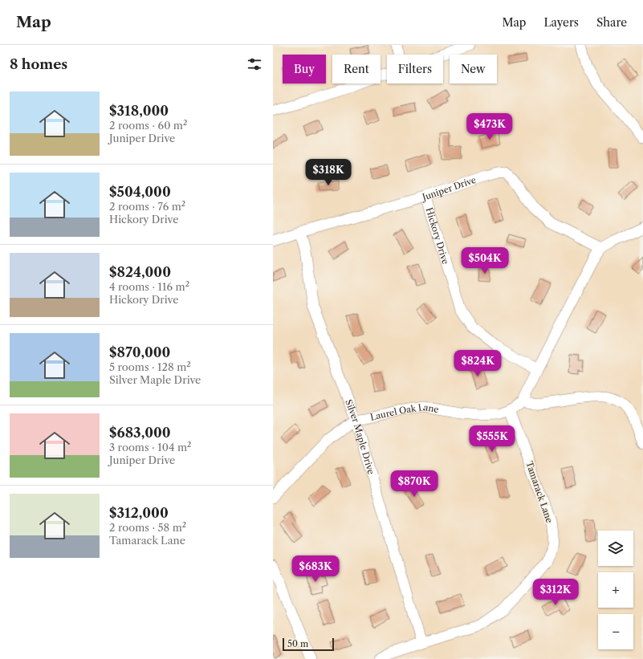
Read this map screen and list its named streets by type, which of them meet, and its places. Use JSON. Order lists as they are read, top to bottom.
{
  "streets": {
    "street": [
      "Juniper Drive",
      "Hickory Drive",
      "Laurel Oak Lane",
      "Silver Maple Drive",
      "Tamarack Lane"
    ]
  },
  "crossings": [
    ["Juniper Drive", "Hickory Drive"],
    ["Juniper Drive", "Silver Maple Drive"],
    ["Laurel Oak Lane", "Silver Maple Drive"],
    ["Laurel Oak Lane", "Tamarack Lane"],
    ["Silver Maple Drive", "Tamarack Lane"]
  ],
  "scale_bar": "50 m",
  "page": {
    "header": "Map",
    "nav": ["Map", "Layers", "Share"],
    "heading": "8 homes",
    "chip": [
      "Buy",
      "Rent",
      "Filters",
      "New"
    ],
    "list": [
      {
        "name": "$318,000",
        "note": "2 rooms · 60 m² · Juniper Drive"
      },
      {
        "name": "$504,000",
        "note": "2 rooms · 76 m² · Hickory Drive"
      },
      {
        "name": "$824,000",
        "note": "4 rooms · 116 m² · Hickory Drive"
      },
      {
        "name": "$870,000",
        "note": "5 rooms · 128 m² · Silver Maple Drive"
      },
      {
        "name": "$683,000",
        "note": "3 rooms · 104 m² · Juniper Drive"
      },
      {
        "name": "$312,000",
        "note": "2 rooms · 58 m² · Tamarack Lane"
      }
    ],
    "price": [
      "$473K",
      "$318K",
      "$504K",
      "$824K",
      "$555K",
      "$870K",
      "$683K",
      "$312K"
    ],
    "map_buttons": ["+", "−"],
    "scale": "50 m"
  }
}
